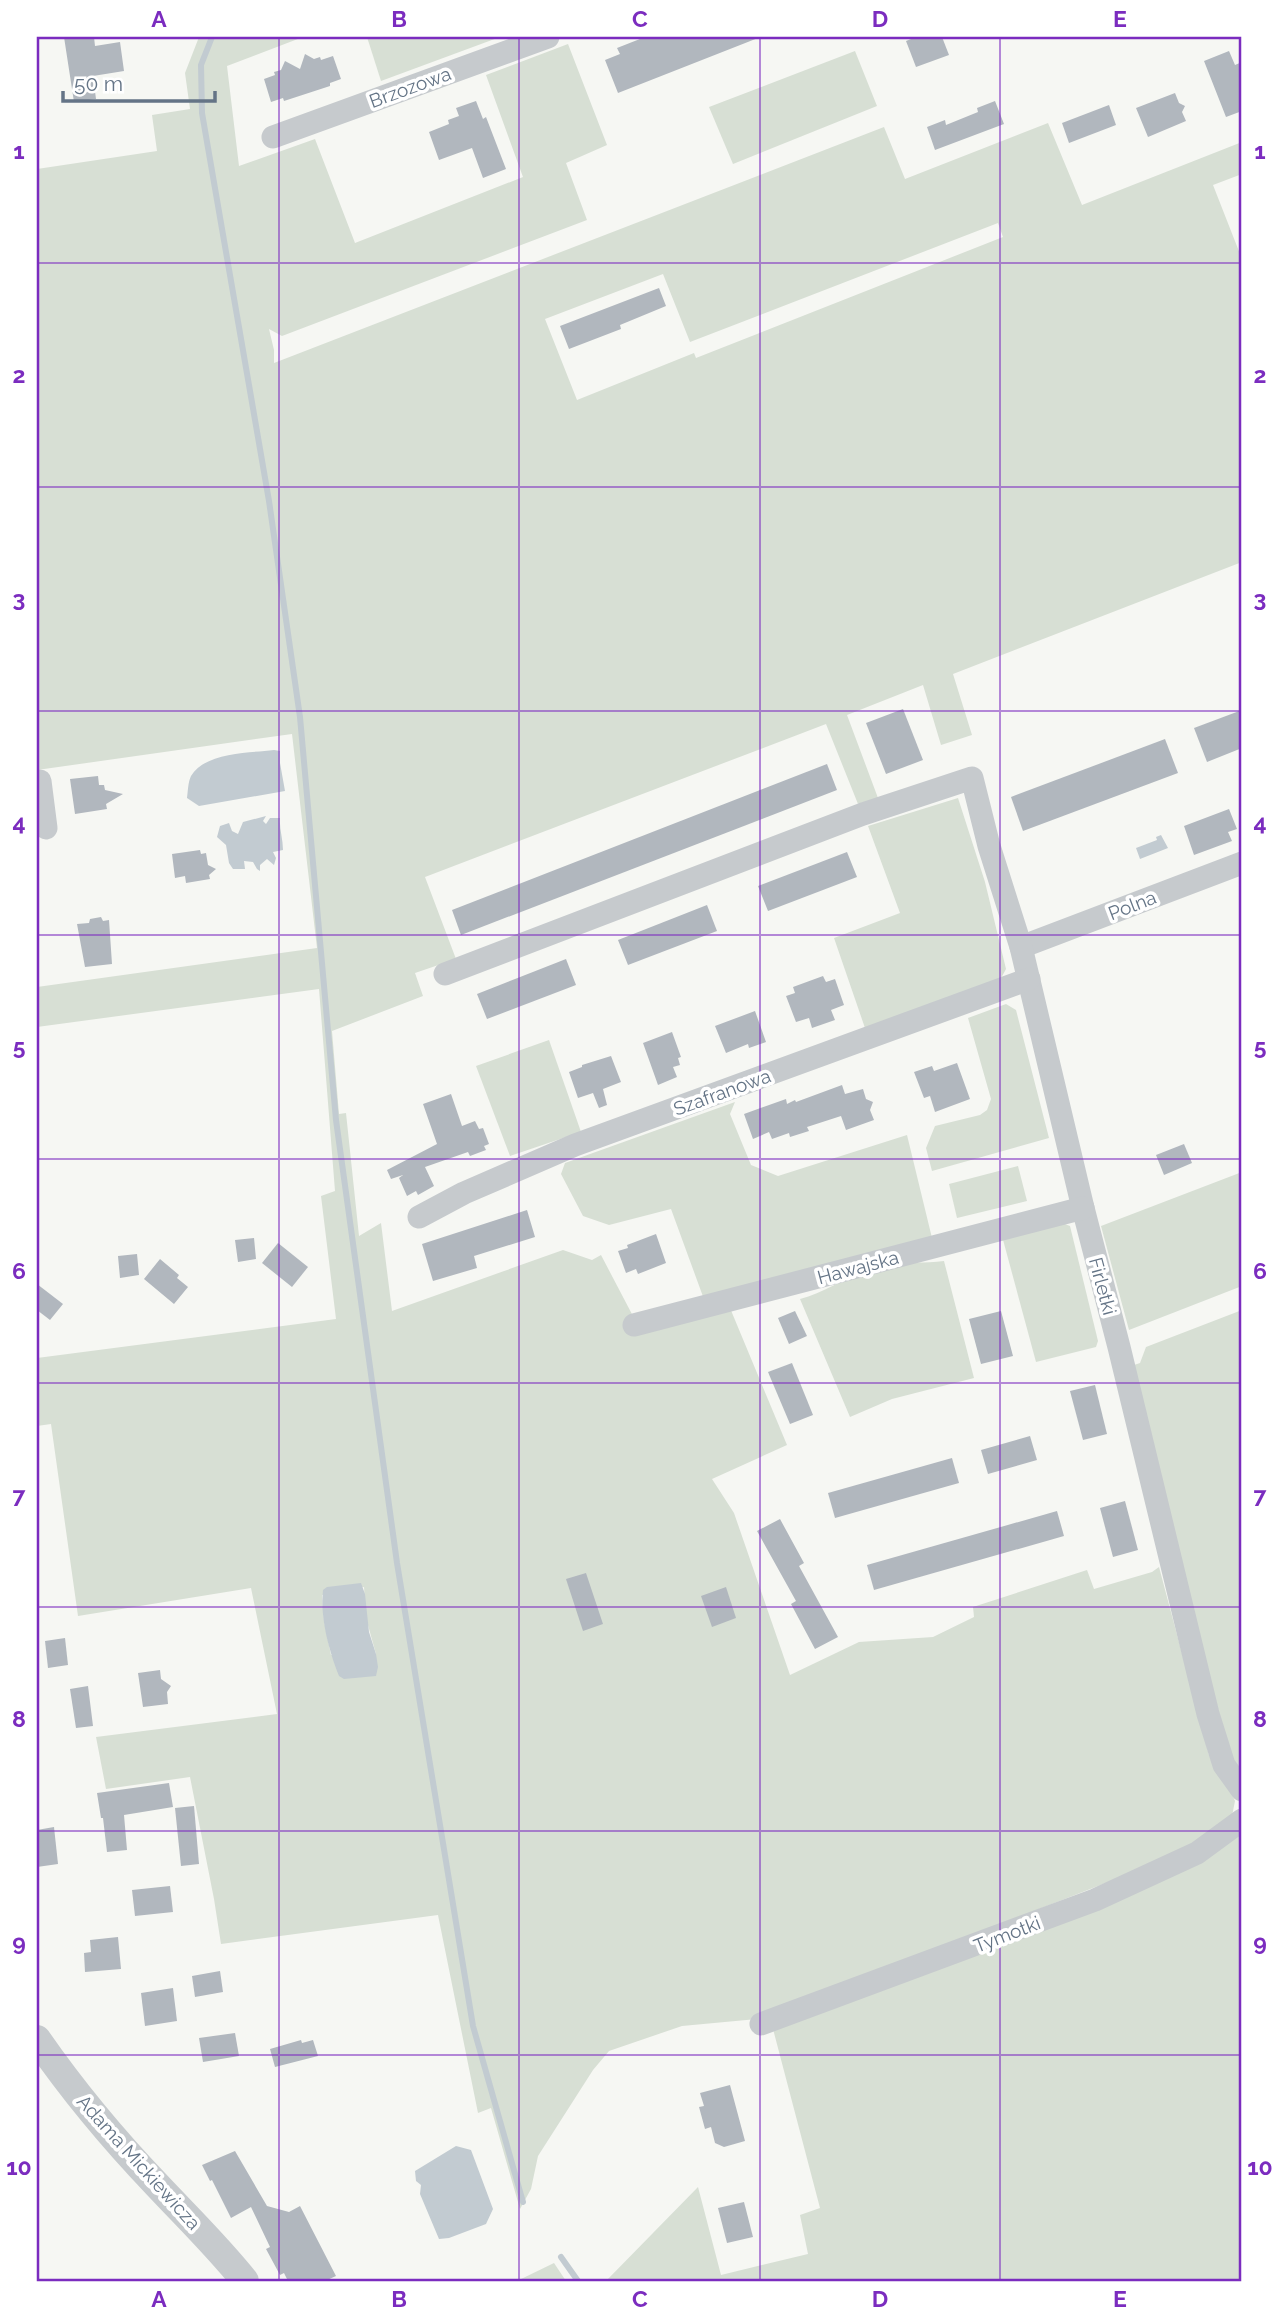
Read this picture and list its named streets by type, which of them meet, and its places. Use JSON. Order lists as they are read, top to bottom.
{
  "streets": {
    "street": [
      "Brzozowa",
      "Polna",
      "Szafranowa",
      "Hawajska",
      "Firletki",
      "Tymotki",
      "Adama Mickiewicza"
    ]
  },
  "crossings": [
    ["Polna", "Firletki"],
    ["Szafranowa", "Firletki"],
    ["Hawajska", "Firletki"]
  ],
  "scale_bar": "50 m",
  "grid": {
    "columns": [
      "A",
      "B",
      "C",
      "D",
      "E"
    ],
    "rows": [
      "1",
      "2",
      "3",
      "4",
      "5",
      "6",
      "7",
      "8",
      "9",
      "10"
    ]
  }
}
